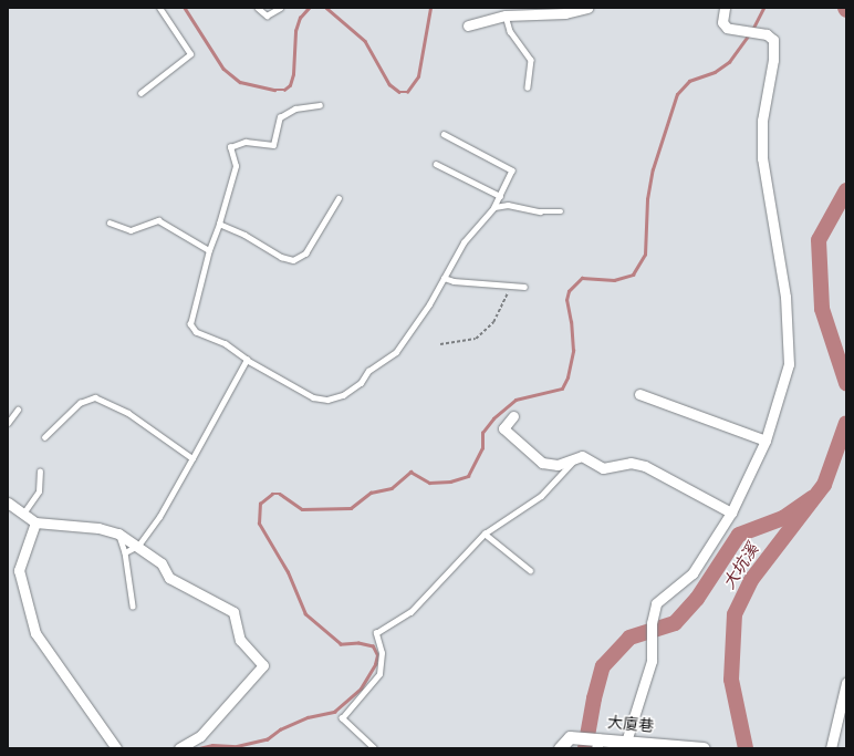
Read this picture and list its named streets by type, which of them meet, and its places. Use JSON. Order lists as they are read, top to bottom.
{
  "streets": {
    "street": ["大廈巷"]
  },
  "water": ["大坑溪"]
}
